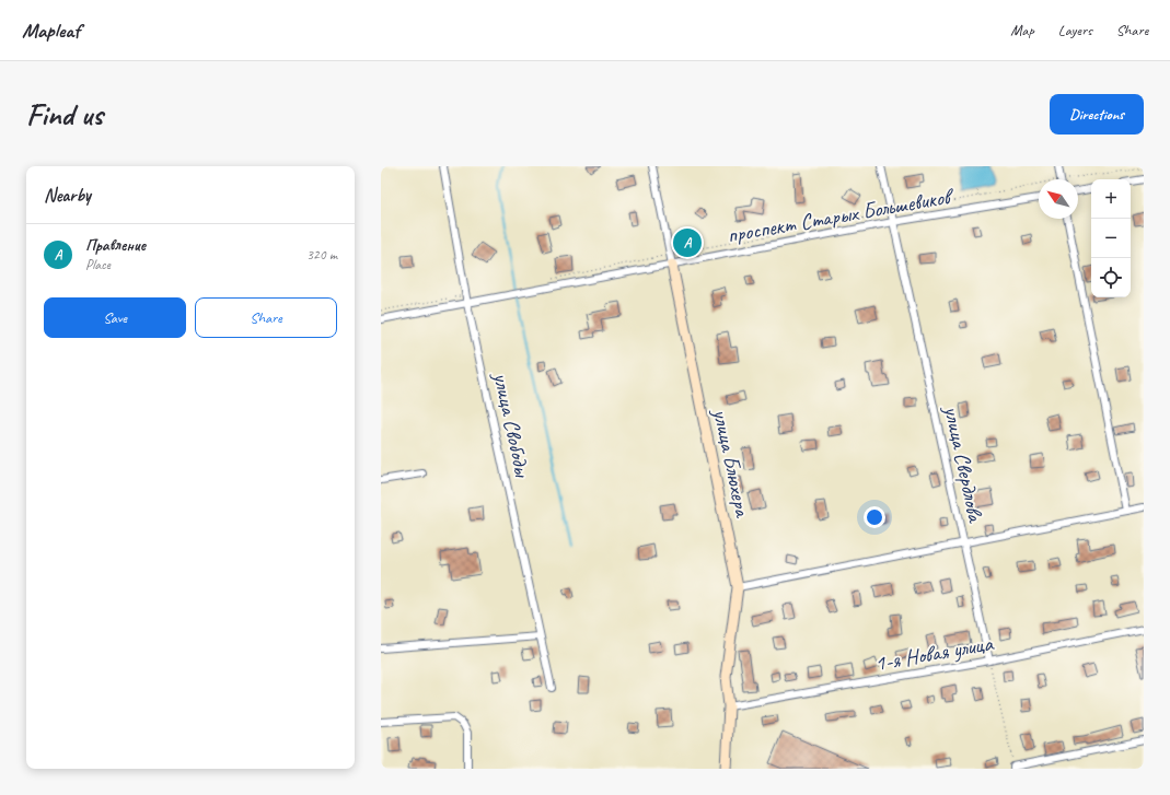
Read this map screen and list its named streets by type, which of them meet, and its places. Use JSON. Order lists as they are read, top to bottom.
{
  "streets": {
    "street": [
      "проспект Старых Большевиков",
      "улица Свободы",
      "улица Блюхера",
      "улица Свердлова",
      "1-я Новая улица"
    ]
  },
  "crossings": [
    ["проспект Старых Большевиков", "улица Свободы"],
    ["проспект Старых Большевиков", "улица Блюхера"],
    ["проспект Старых Большевиков", "улица Свердлова"],
    ["улица Блюхера", "1-я Новая улица"],
    ["улица Свердлова", "1-я Новая улица"]
  ],
  "north": "top left",
  "page": {
    "header": "Mapleaf",
    "nav": ["Map", "Layers", "Share"],
    "buttons": [
      "Directions",
      ["Save", "Share"]
    ],
    "title": "Find us",
    "heading": "Nearby",
    "map_buttons": ["+", "−"],
    "list": [
      {
        "mark": "A",
        "name": "Правление",
        "note": "Place",
        "value": "320 m"
      }
    ],
    "pins": "A"
  }
}
